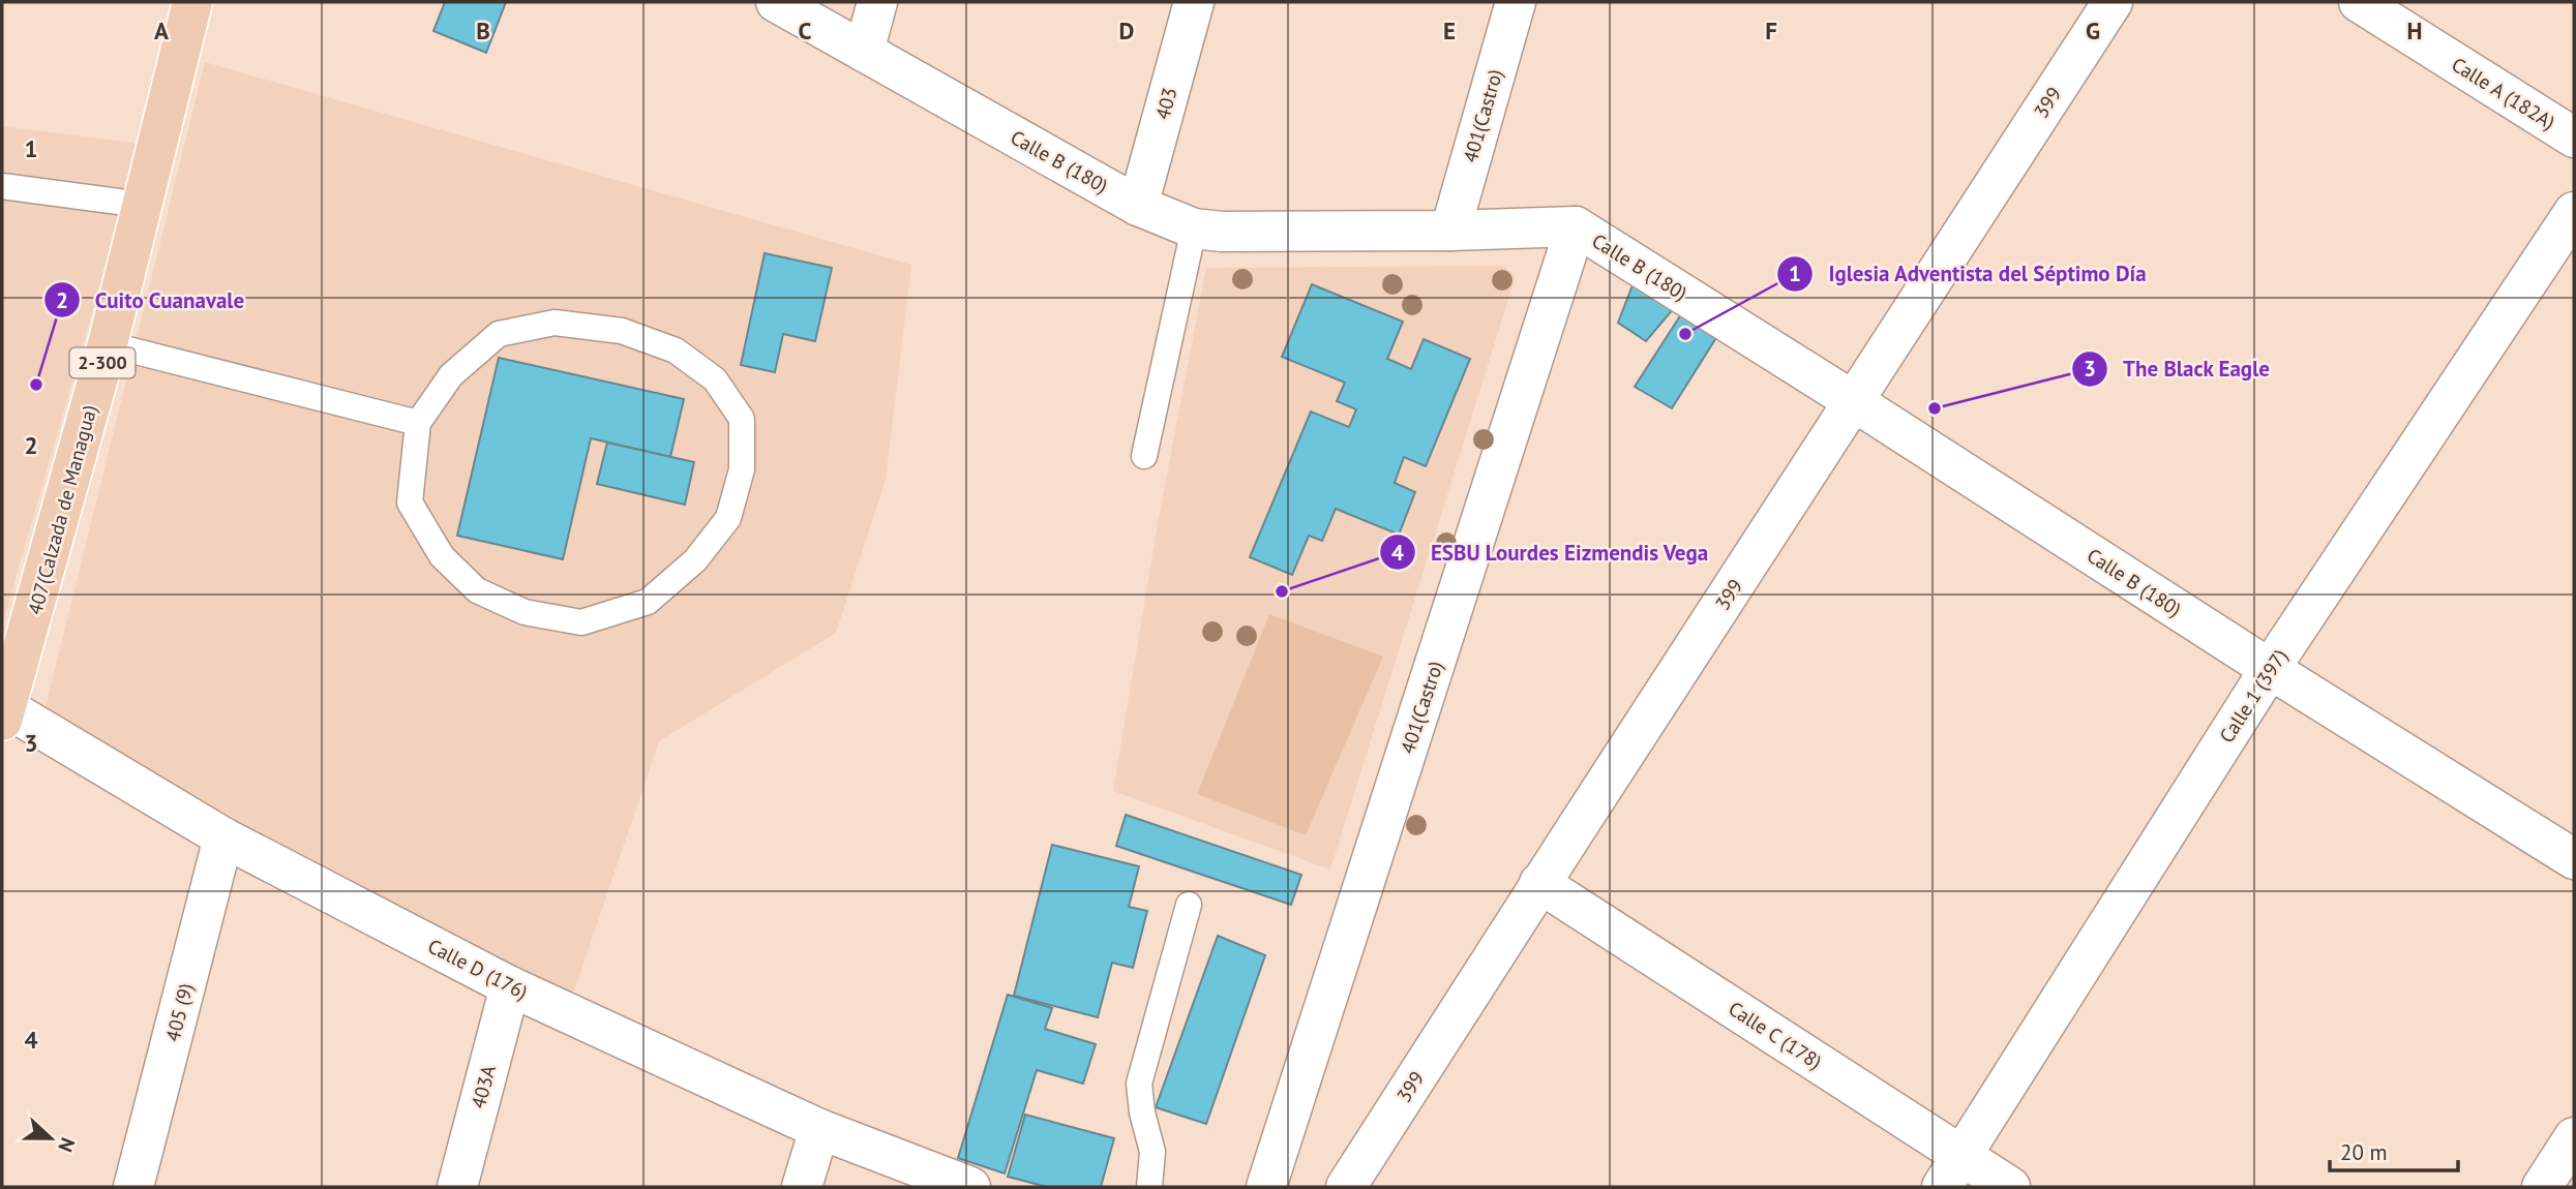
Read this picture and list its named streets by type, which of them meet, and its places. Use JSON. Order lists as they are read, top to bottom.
{
  "streets": {
    "main road": ["2-300", "407(Calzada de Managua)"],
    "street": [
      "Calle A (182A)",
      "399",
      "403",
      "401(Castro)",
      "Calle B (180)",
      "Calle 1 (397)",
      "Calle D (176)",
      "405 (9)",
      "Calle C (178)",
      "403A"
    ]
  },
  "crossings": [
    ["399", "Calle B (180)"],
    ["399", "Calle C (178)"],
    ["403", "Calle B (180)"],
    ["401(Castro)", "Calle B (180)"],
    ["Calle B (180)", "Calle 1 (397)"],
    ["407(Calzada de Managua)", "Calle D (176)"],
    ["Calle 1 (397)", "Calle C (178)"],
    ["Calle D (176)", "405 (9)"],
    ["Calle D (176)", "403A"]
  ],
  "places": [
    "Iglesia Adventista del Séptimo Día",
    "Cuito Cuanavale",
    "The Black Eagle",
    "ESBU Lourdes Eizmendis Vega"
  ],
  "scale_bar": "20 m",
  "north": "right",
  "grid": {
    "columns": [
      "A",
      "B",
      "C",
      "D",
      "E",
      "F",
      "G",
      "H"
    ],
    "rows": [
      "1",
      "2",
      "3",
      "4"
    ]
  }
}
